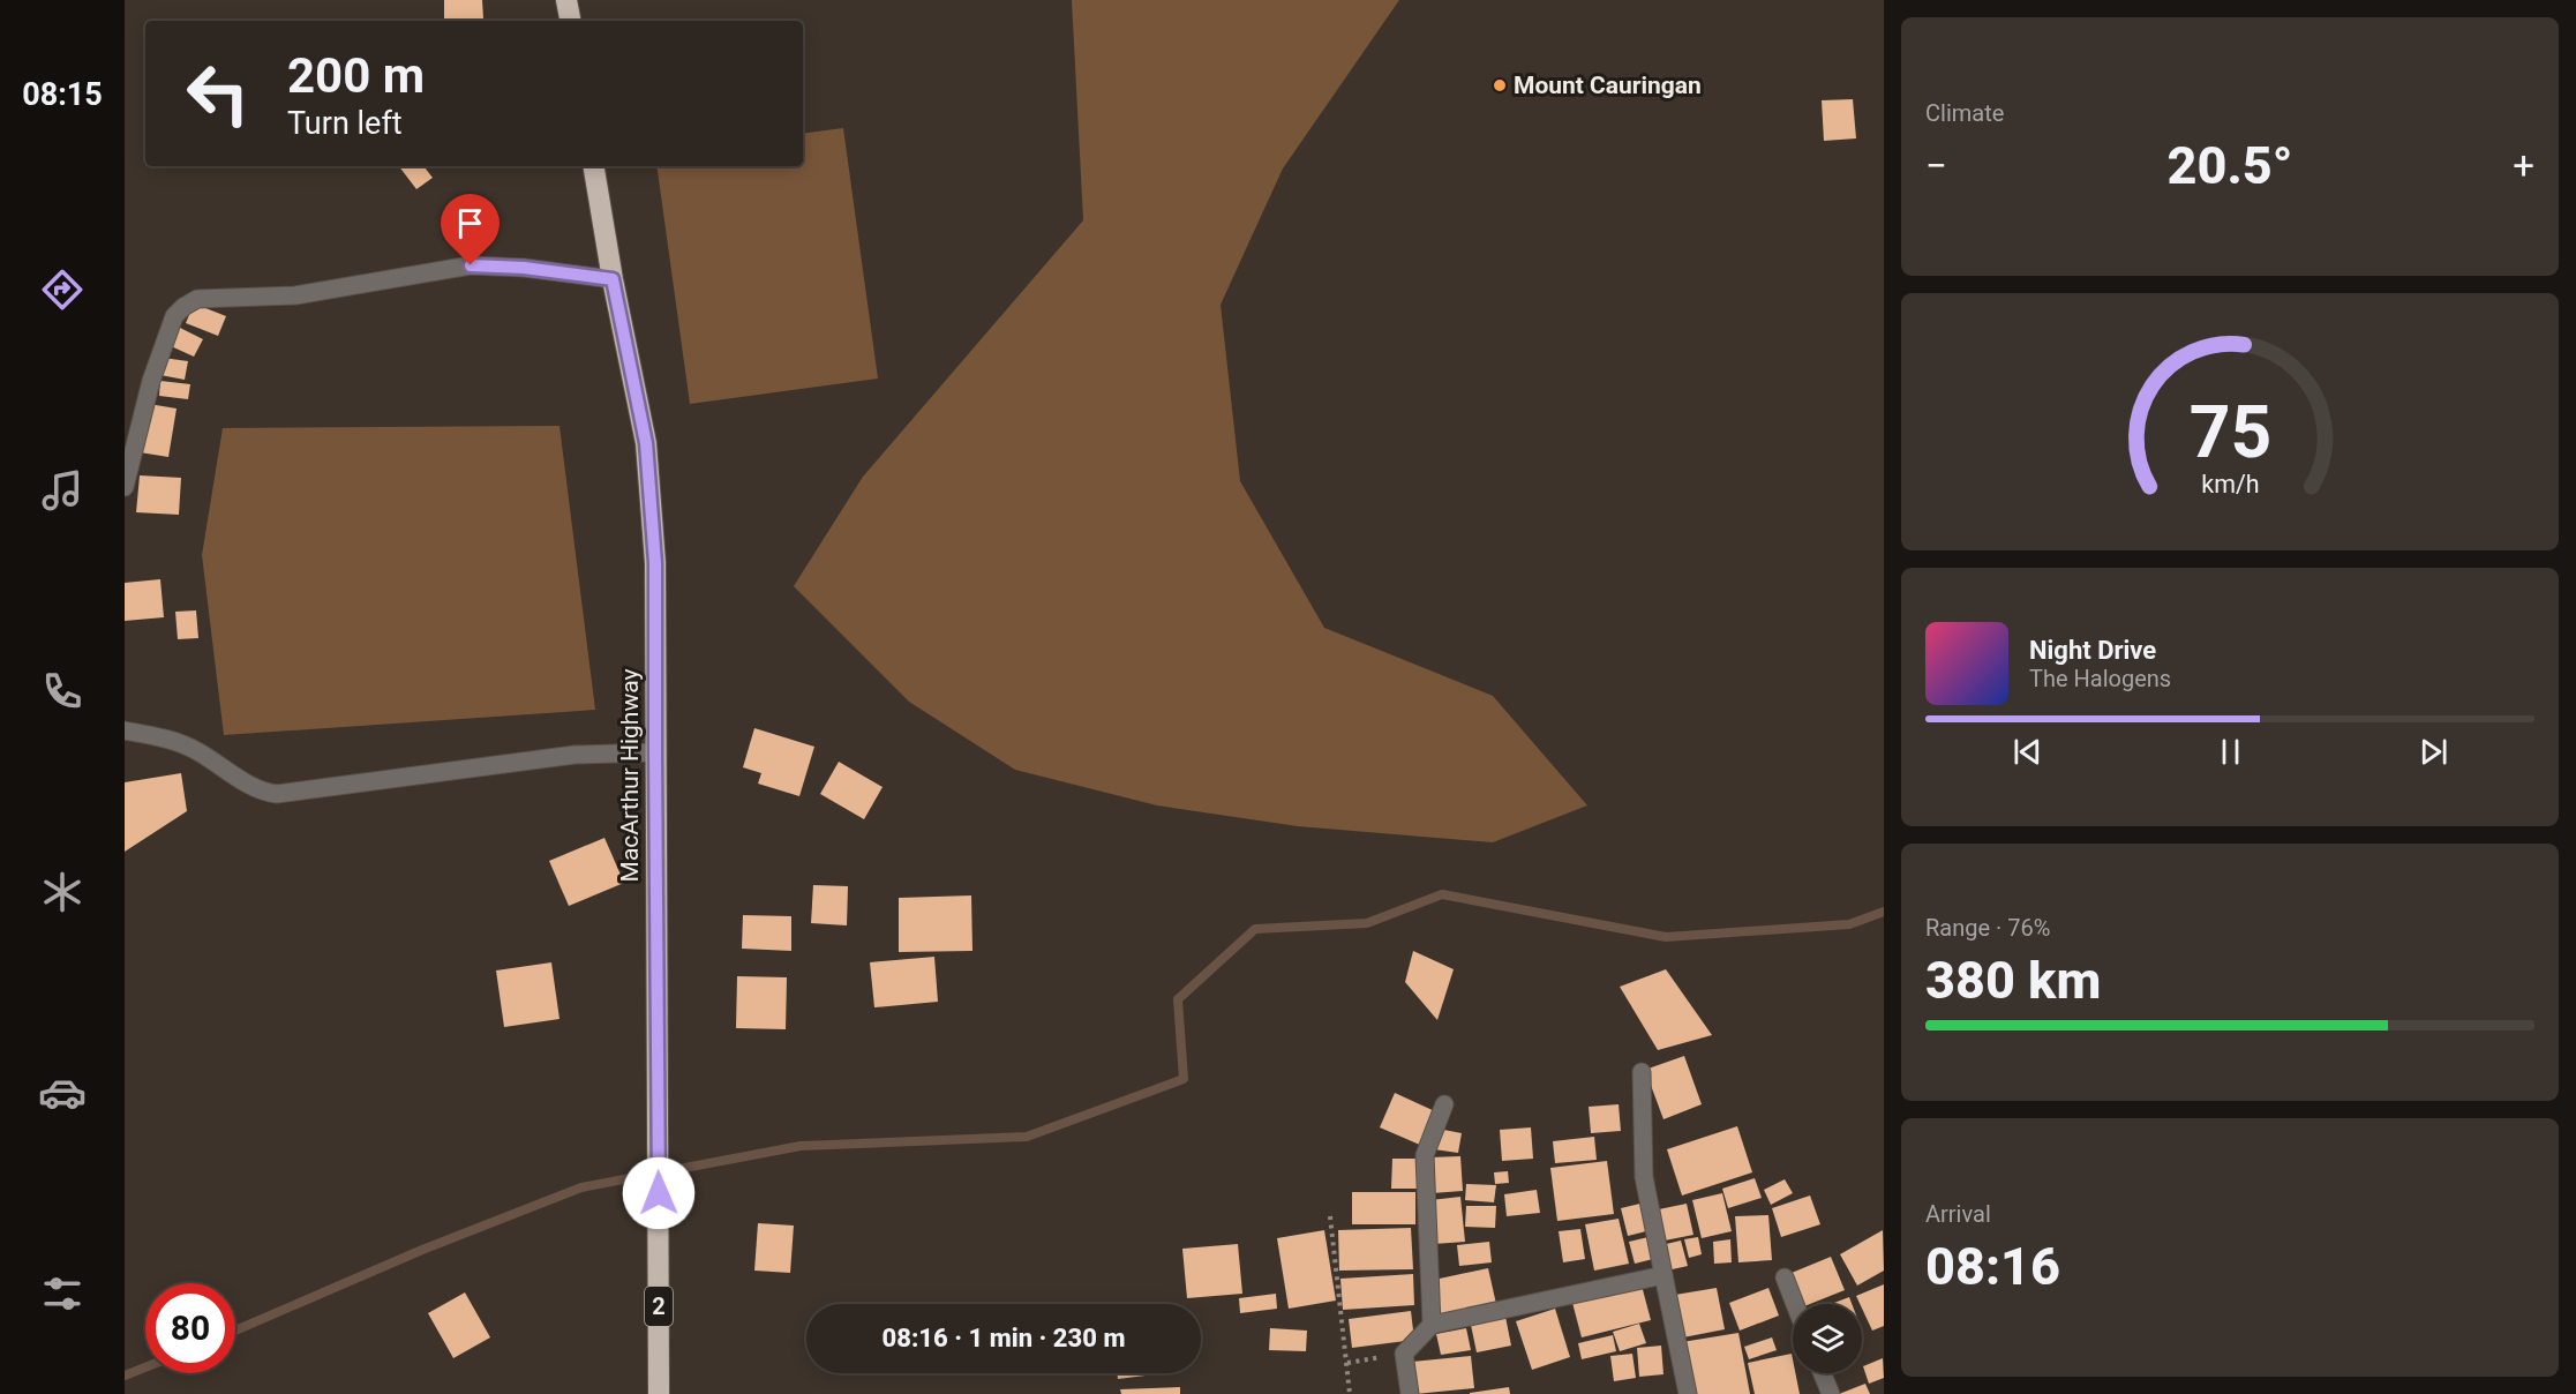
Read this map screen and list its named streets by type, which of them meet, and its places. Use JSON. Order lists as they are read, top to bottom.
{
  "streets": {
    "highway": ["MacArthur Highway", "2"]
  },
  "places": ["Mount Cauringan"],
  "page": {
    "tabs": "08:15",
    "tile": [
      "Climate",
      ["Range · 76%", "380 km"],
      ["Arrival", "08:16"]
    ],
    "turn": ["200 m", "Turn left"],
    "heat": ["−", "20.5°", "+"],
    "song": ["Night Drive", "The Halogens"],
    "limit": "80",
    "trip": "08:16 · 1 min · 230 m",
    "gauge": ["75", "km/h"]
  }
}
